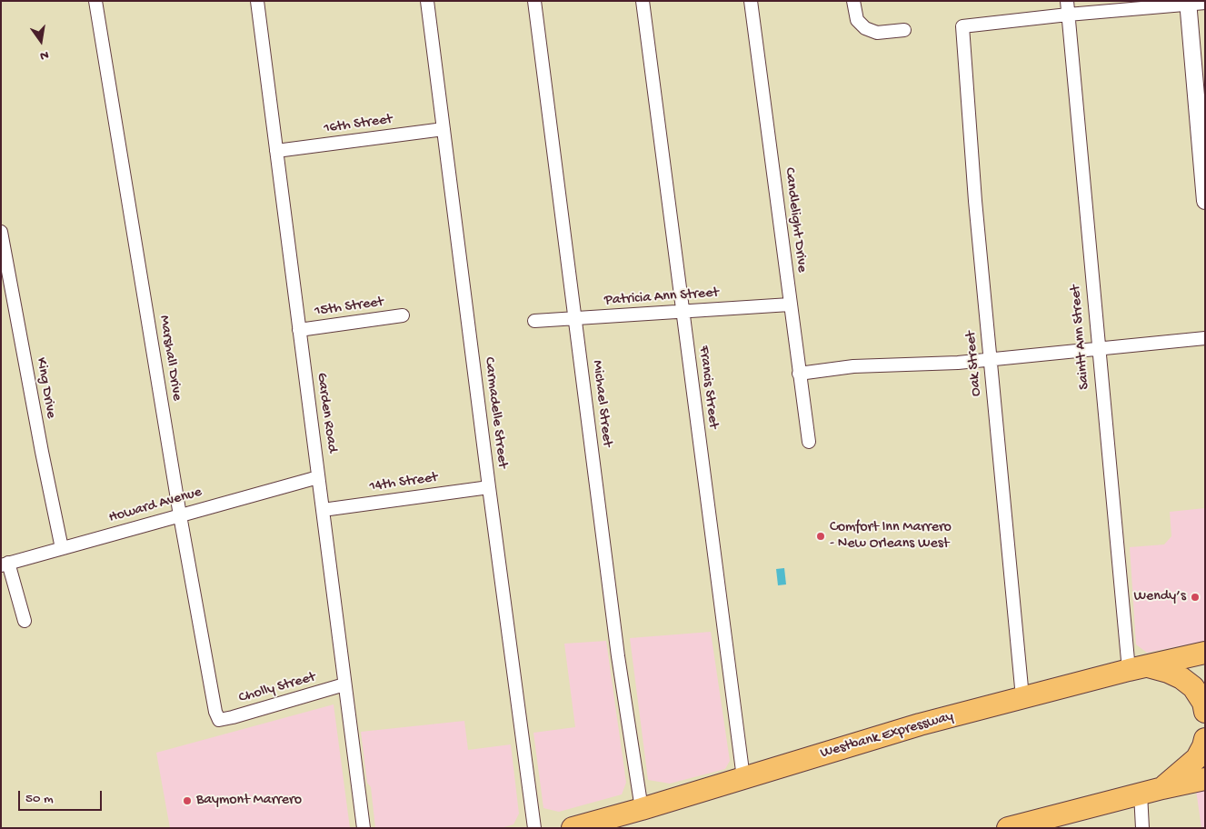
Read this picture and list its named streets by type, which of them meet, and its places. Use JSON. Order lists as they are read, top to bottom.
{
  "streets": {
    "highway": ["Westbank Expressway"],
    "street": [
      "16th Street",
      "Candlelight Drive",
      "Patricia Ann Street",
      "15th Street",
      "Saintt Ann Street",
      "Marshall Drive",
      "Oak Street",
      "Francis Street",
      "King Drive",
      "Michael Street",
      "Garden Road",
      "Carmadelle Street",
      "14th Street",
      "Howard Avenue",
      "Cholly Street"
    ]
  },
  "crossings": [
    ["16th Street", "Garden Road"],
    ["16th Street", "Carmadelle Street"],
    ["Candlelight Drive", "Patricia Ann Street"],
    ["Patricia Ann Street", "Francis Street"],
    ["Patricia Ann Street", "Michael Street"],
    ["15th Street", "Garden Road"],
    ["Saintt Ann Street", "Oak Street"],
    ["Saintt Ann Street", "Westbank Expressway"],
    ["Marshall Drive", "Howard Avenue"],
    ["Marshall Drive", "Cholly Street"],
    ["Oak Street", "Westbank Expressway"],
    ["Francis Street", "Westbank Expressway"],
    ["King Drive", "Howard Avenue"],
    ["Michael Street", "Westbank Expressway"],
    ["Garden Road", "14th Street"],
    ["Garden Road", "Howard Avenue"],
    ["Garden Road", "Cholly Street"],
    ["Carmadelle Street", "14th Street"]
  ],
  "places": ["Comfort Inn Marrero - New Orleans West", "Wendy’s", "Baymont Marrero"],
  "scale_bar": "50 m",
  "north": "bottom"
}
